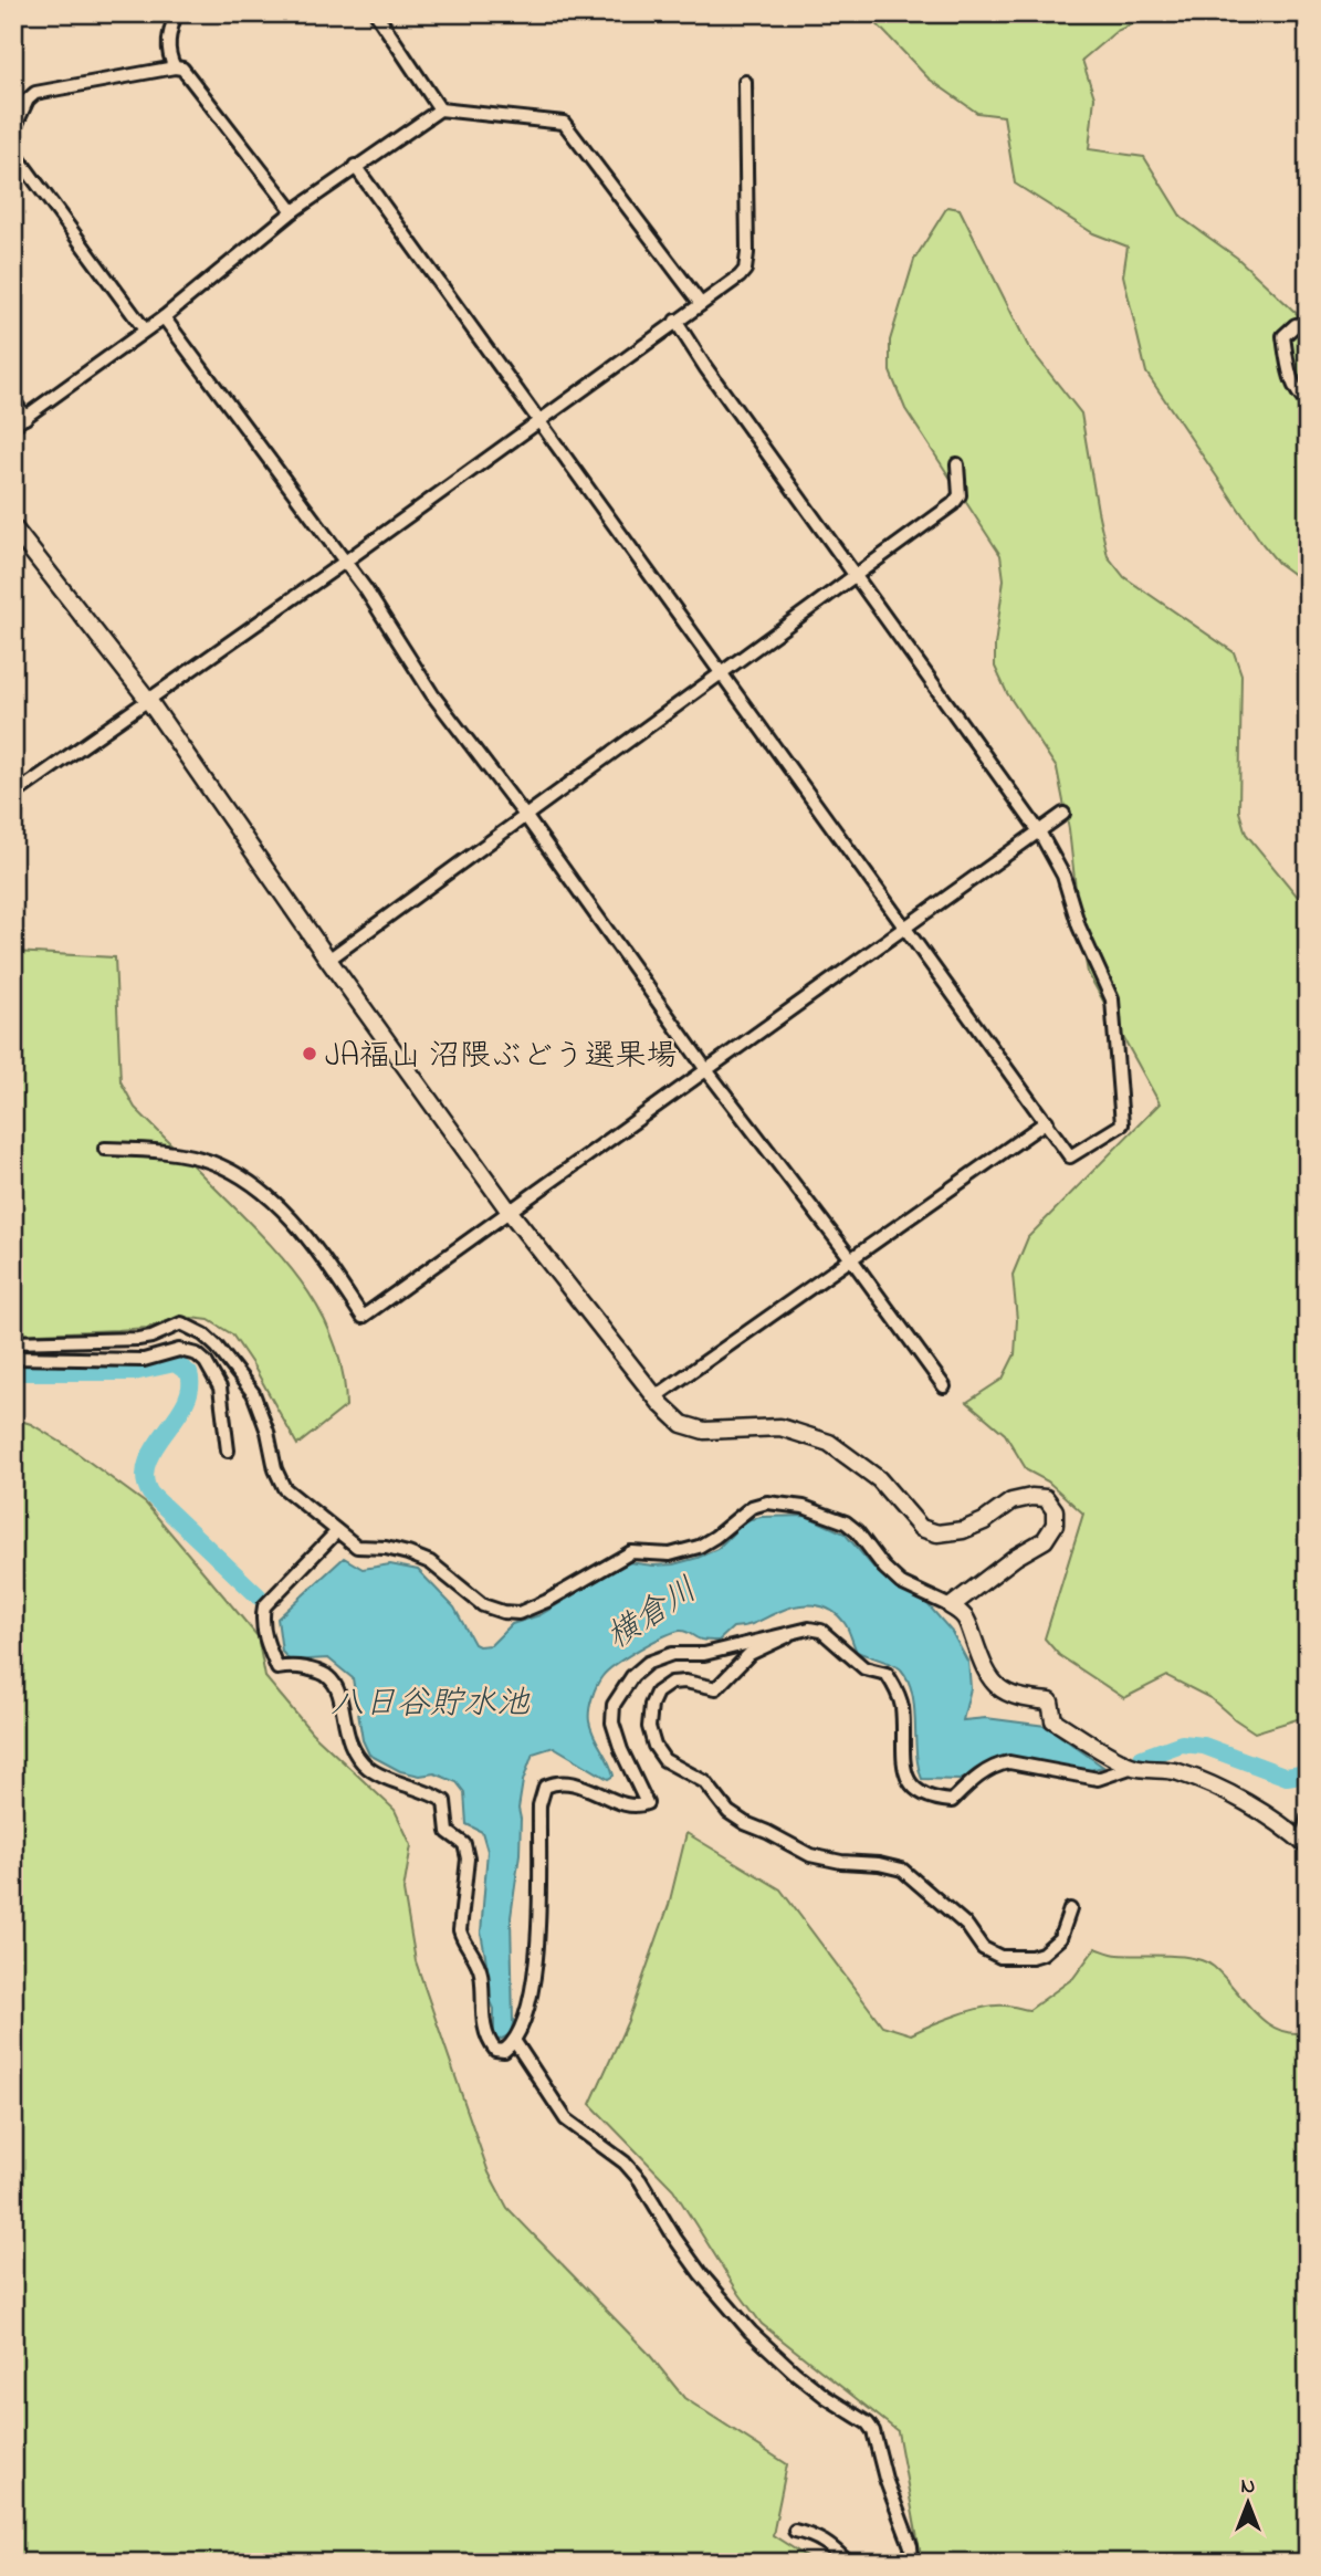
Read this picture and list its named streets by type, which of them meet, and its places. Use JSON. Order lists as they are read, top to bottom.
{
  "water": ["横倉川", "八日谷貯水池"],
  "places": ["JA福山 沼隈ぶどう選果場"],
  "north": "top"
}
